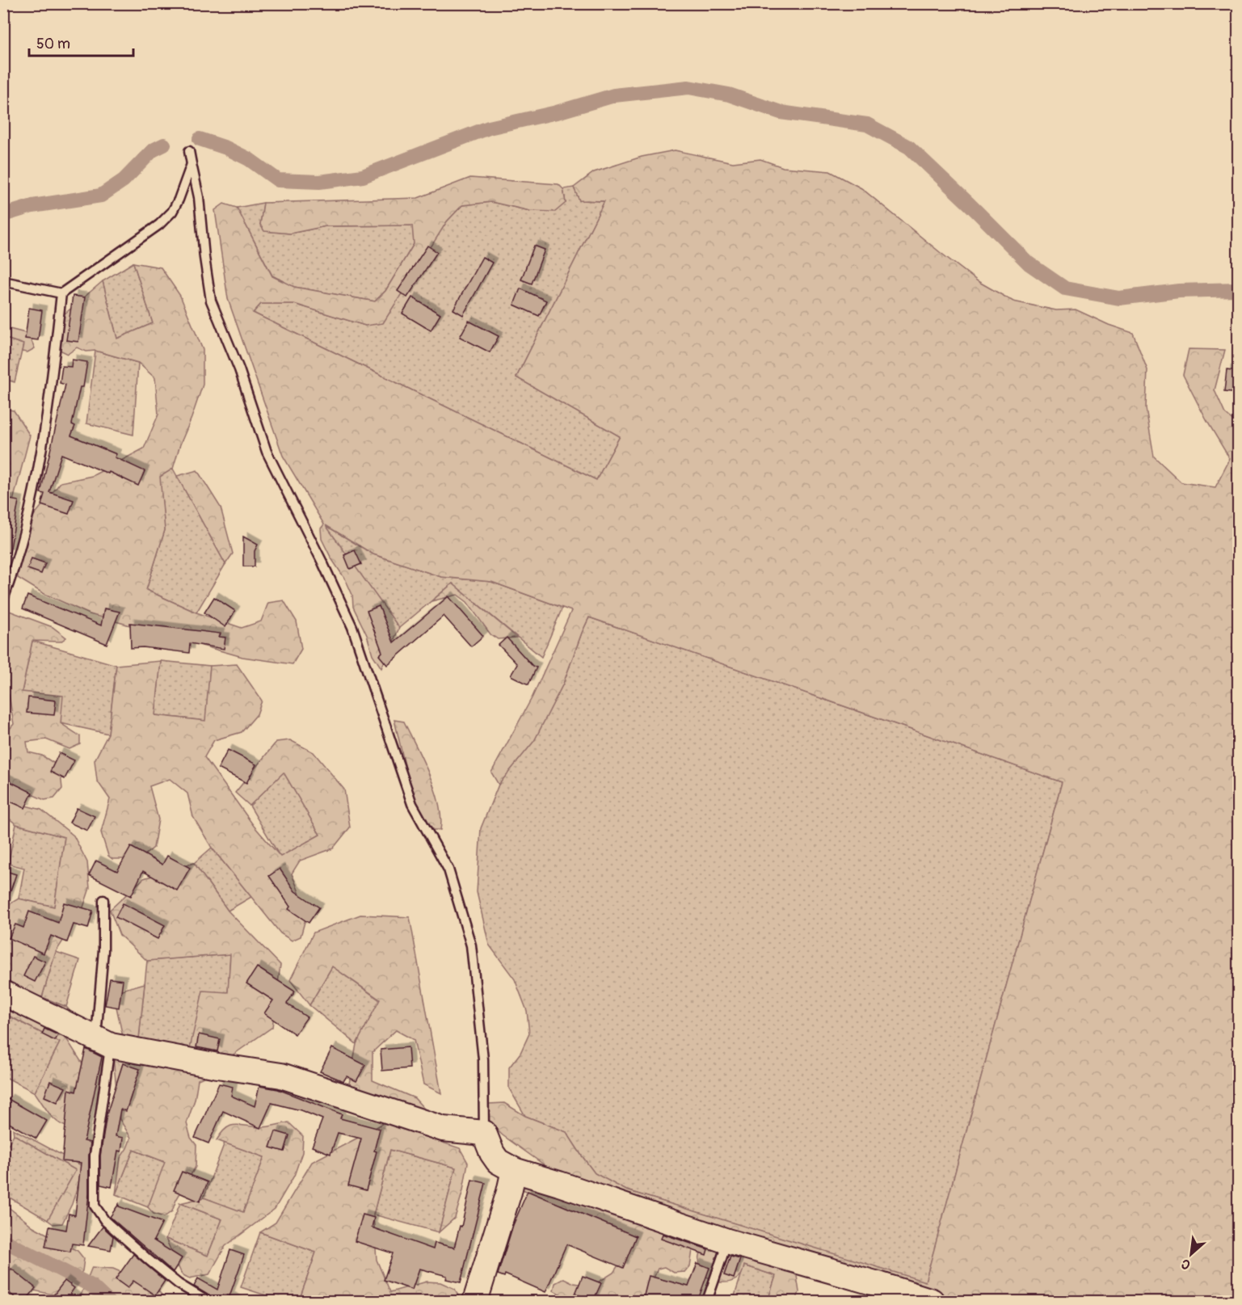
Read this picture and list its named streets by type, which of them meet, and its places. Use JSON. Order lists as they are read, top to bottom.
{
  "scale_bar": "50 m",
  "north": "bottom left"
}
